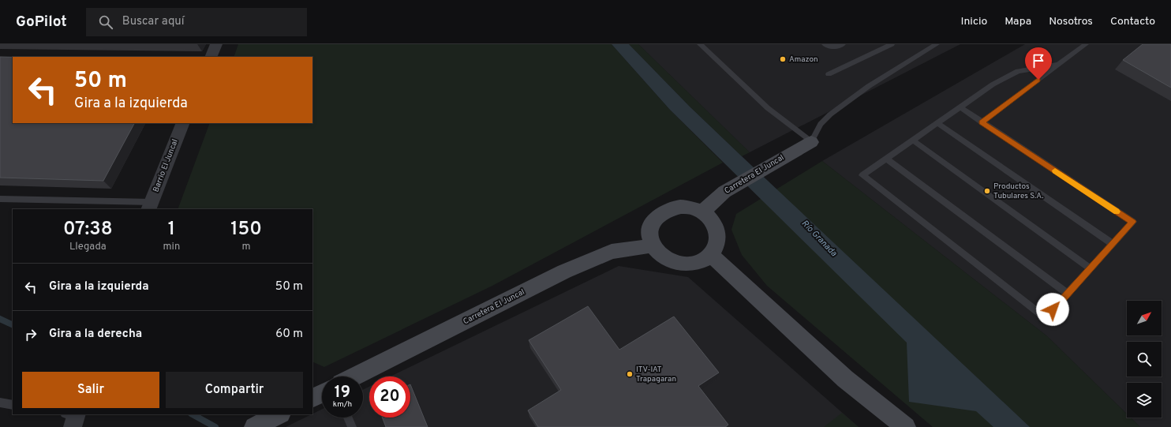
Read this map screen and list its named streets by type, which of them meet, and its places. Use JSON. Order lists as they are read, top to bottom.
{
  "streets": {
    "street": ["Barrio El Juncal", "Carretera El Juncal"]
  },
  "water": ["Río Granada"],
  "places": ["Amazon", "Productos Tubulares S.A.", "ITV-IAT Trapagaran"],
  "north": "top right",
  "page": {
    "header": "GoPilot",
    "search": "Buscar aquí",
    "nav": [
      "Inicio",
      "Mapa",
      "Nosotros",
      "Contacto"
    ],
    "turn": ["50 m", "Gira a la izquierda"],
    "eta": [
      "07:38",
      "Llegada",
      "1",
      "min",
      "150",
      "m"
    ],
    "list": [
      {
        "name": "Gira a la izquierda",
        "value": "50 m"
      },
      {
        "name": "Gira a la derecha",
        "value": "60 m"
      }
    ],
    "buttons": ["Salir", "Compartir"],
    "speed": "19 km/h",
    "limit": "20"
  }
}
